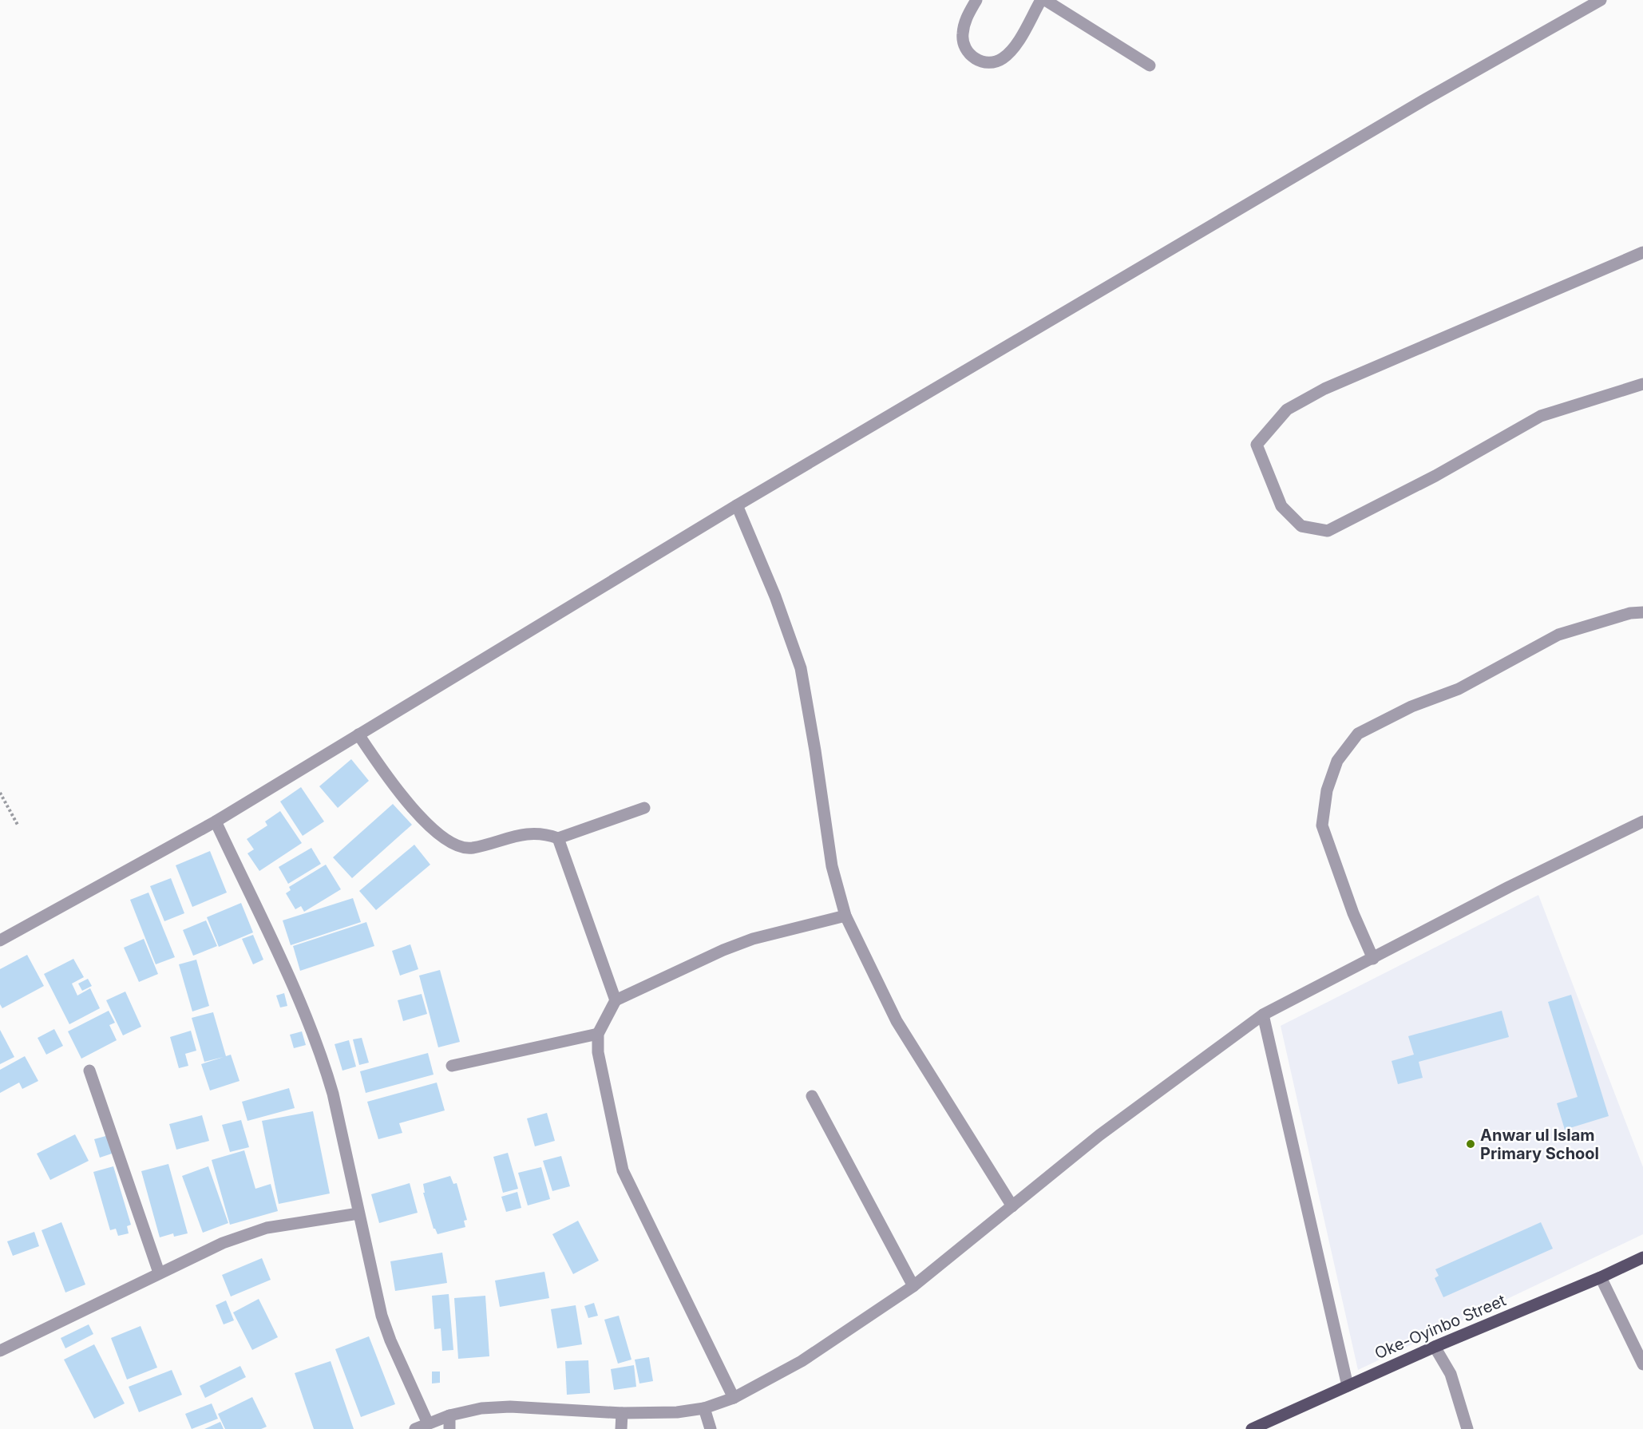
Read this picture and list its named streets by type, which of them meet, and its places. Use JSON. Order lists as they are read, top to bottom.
{
  "streets": {
    "main road": ["Oke-Oyinbo Street"]
  },
  "places": ["Anwar ul Islam Primary School"]
}
